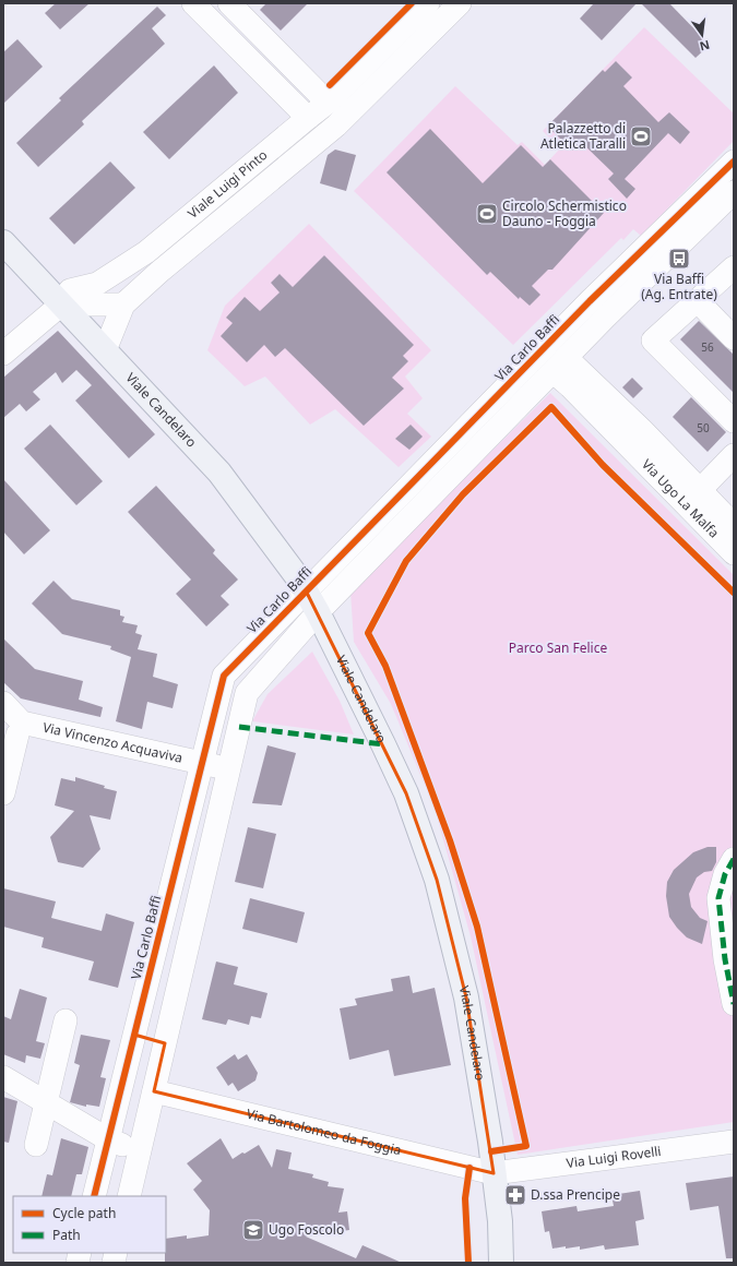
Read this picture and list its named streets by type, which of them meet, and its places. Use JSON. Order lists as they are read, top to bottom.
{
  "streets": {
    "main road": ["Viale Candelaro"],
    "street": [
      "Viale Luigi Pinto",
      "Via Carlo Baffi",
      "Via Ugo La Malfa",
      "Via Vincenzo Acquaviva",
      "Via Bartolomeo da Foggia",
      "Via Luigi Rovelli"
    ]
  },
  "crossings": [
    ["Viale Luigi Pinto", "Viale Candelaro"],
    ["Via Carlo Baffi", "Viale Candelaro"],
    ["Via Carlo Baffi", "Via Vincenzo Acquaviva"],
    ["Viale Candelaro", "Via Bartolomeo da Foggia"],
    ["Viale Candelaro", "Via Luigi Rovelli"],
    ["Via Bartolomeo da Foggia", "Via Luigi Rovelli"]
  ],
  "parks": ["Parco San Felice"],
  "places": {
    "sports": ["Palazzetto di Atletica Taralli", "Circolo Schermistico Dauno - Foggia"],
    "bus stop": ["Via Baffi (Ag. Entrate)"],
    "pharmacy": ["D.ssa Prencipe"],
    "school or university": ["Ugo Foscolo"]
  },
  "house_numbers": ["56", "50"],
  "legend": ["Cycle path", "Path"],
  "north": "bottom"
}
